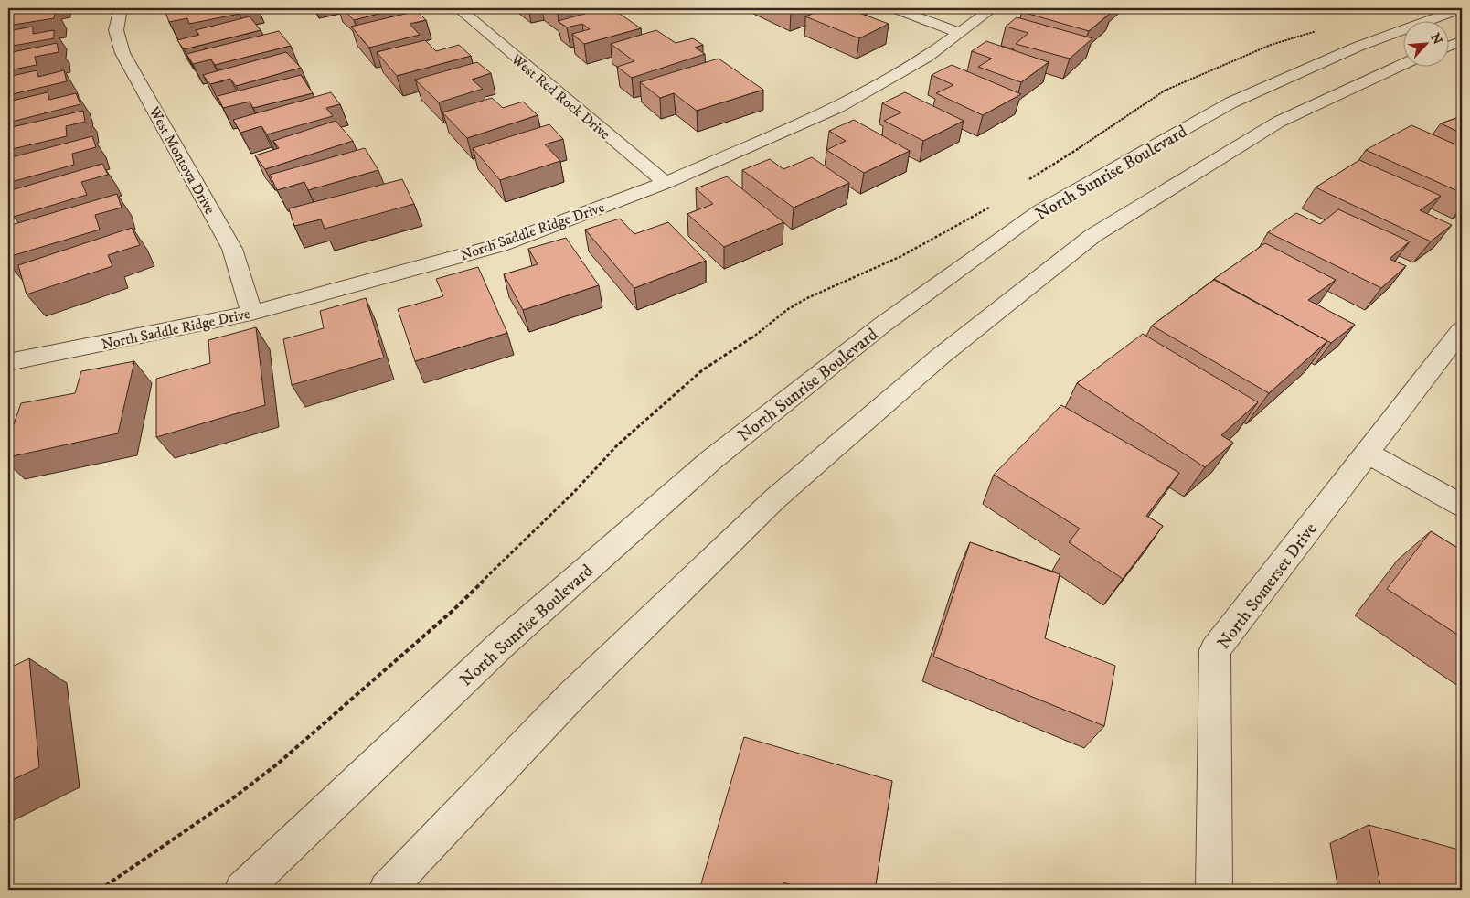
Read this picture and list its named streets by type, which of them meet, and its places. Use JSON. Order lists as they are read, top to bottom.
{
  "streets": {
    "street": [
      "West Red Rock Drive",
      "West Montoya Drive",
      "North Sunrise Boulevard",
      "North Saddle Ridge Drive",
      "North Somerset Drive"
    ]
  },
  "crossings": [
    ["West Red Rock Drive", "North Saddle Ridge Drive"],
    ["West Montoya Drive", "North Saddle Ridge Drive"]
  ],
  "north": "top right"
}
